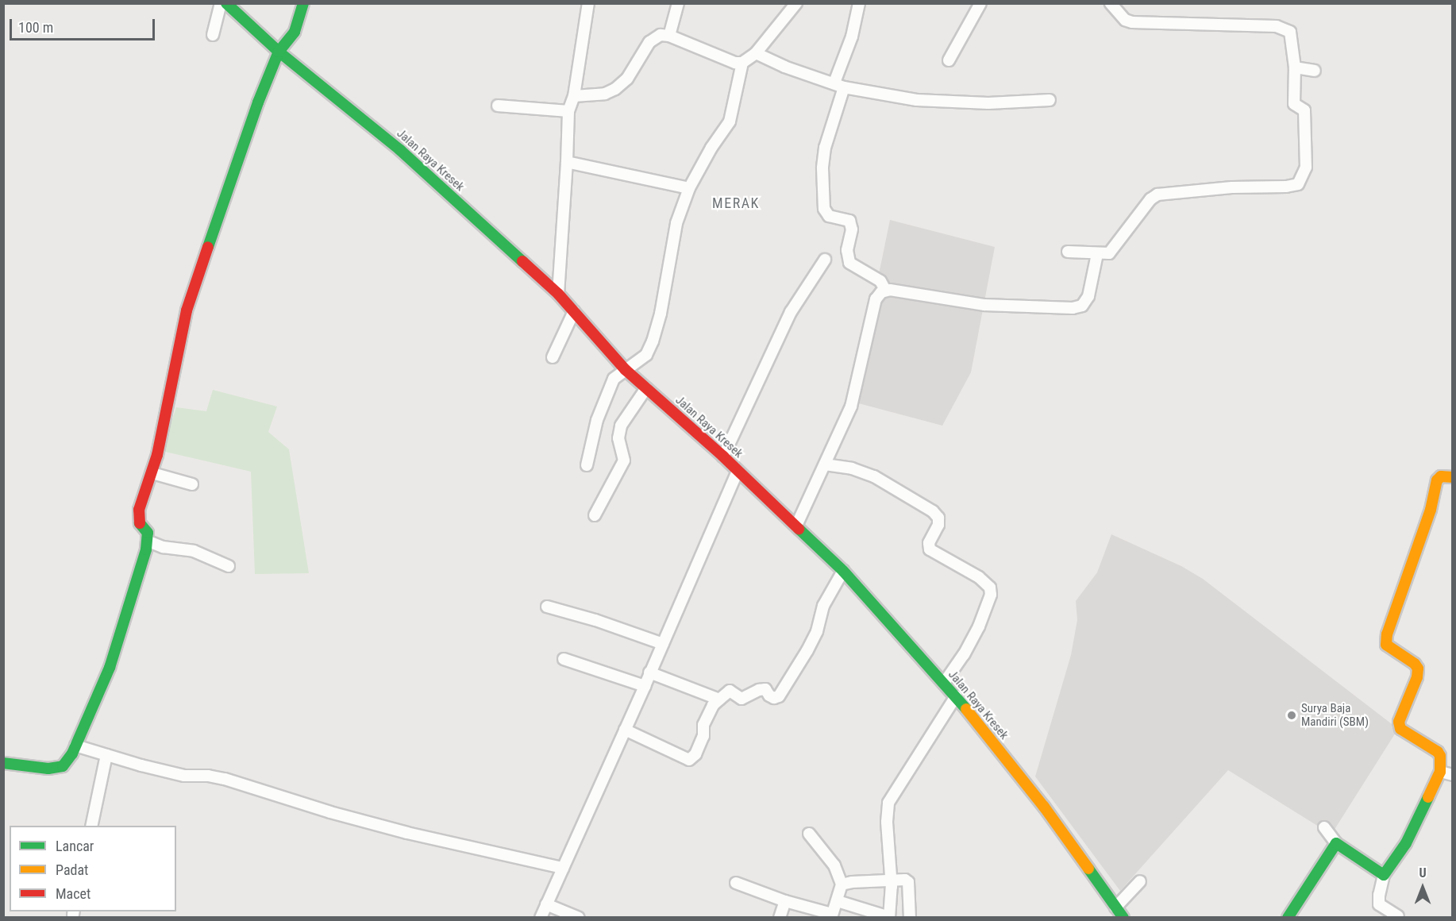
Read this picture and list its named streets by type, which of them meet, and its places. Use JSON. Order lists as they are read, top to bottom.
{
  "streets": {
    "street": ["Jalan Raya Kresek"]
  },
  "districts": ["MERAK"],
  "places": ["Surya Baja Mandiri (SBM)"],
  "legend": ["Lancar", "Padat", "Macet"],
  "scale_bar": "100 m",
  "north": "top"
}
